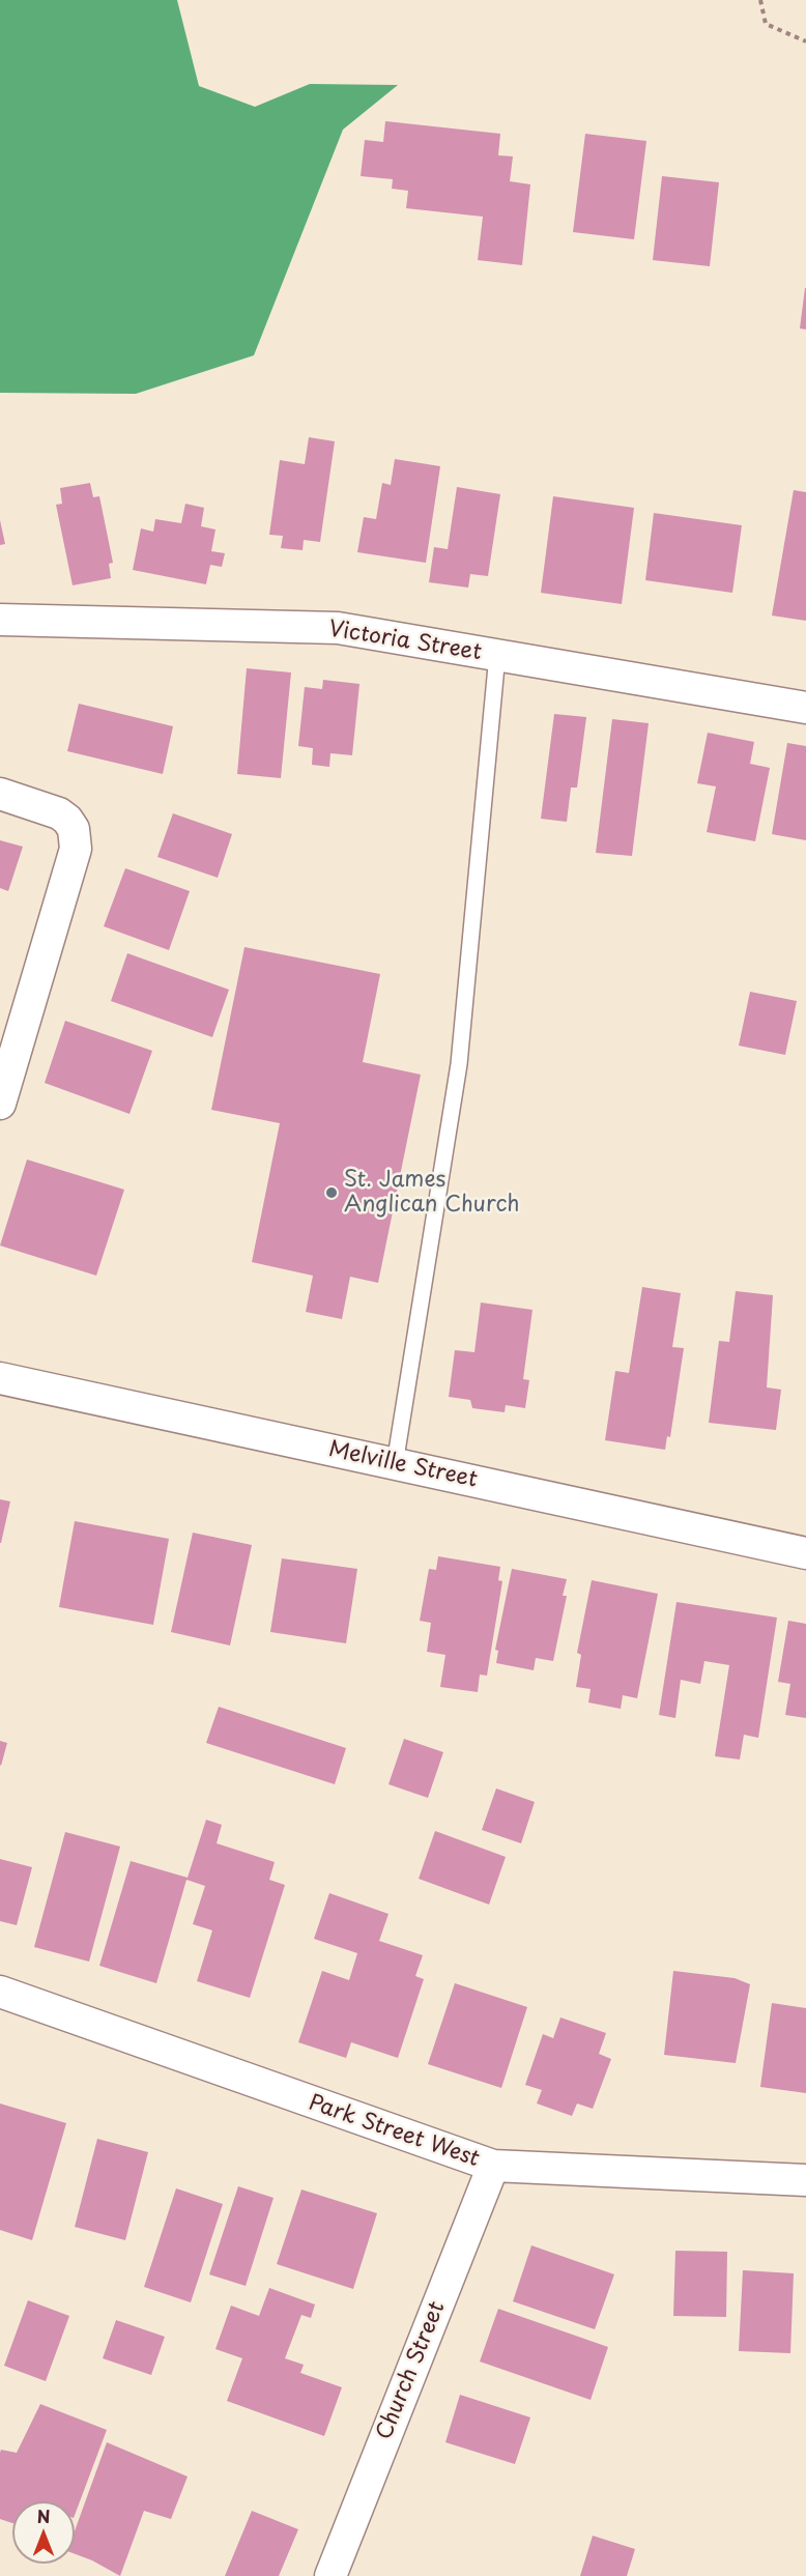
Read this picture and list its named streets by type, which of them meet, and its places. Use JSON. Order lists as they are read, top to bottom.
{
  "streets": {
    "street": [
      "Victoria Street",
      "Melville Street",
      "Park Street West",
      "Church Street"
    ]
  },
  "crossings": [
    ["Park Street West", "Church Street"]
  ],
  "places": ["St. James Anglican Church"],
  "north": "top"
}
